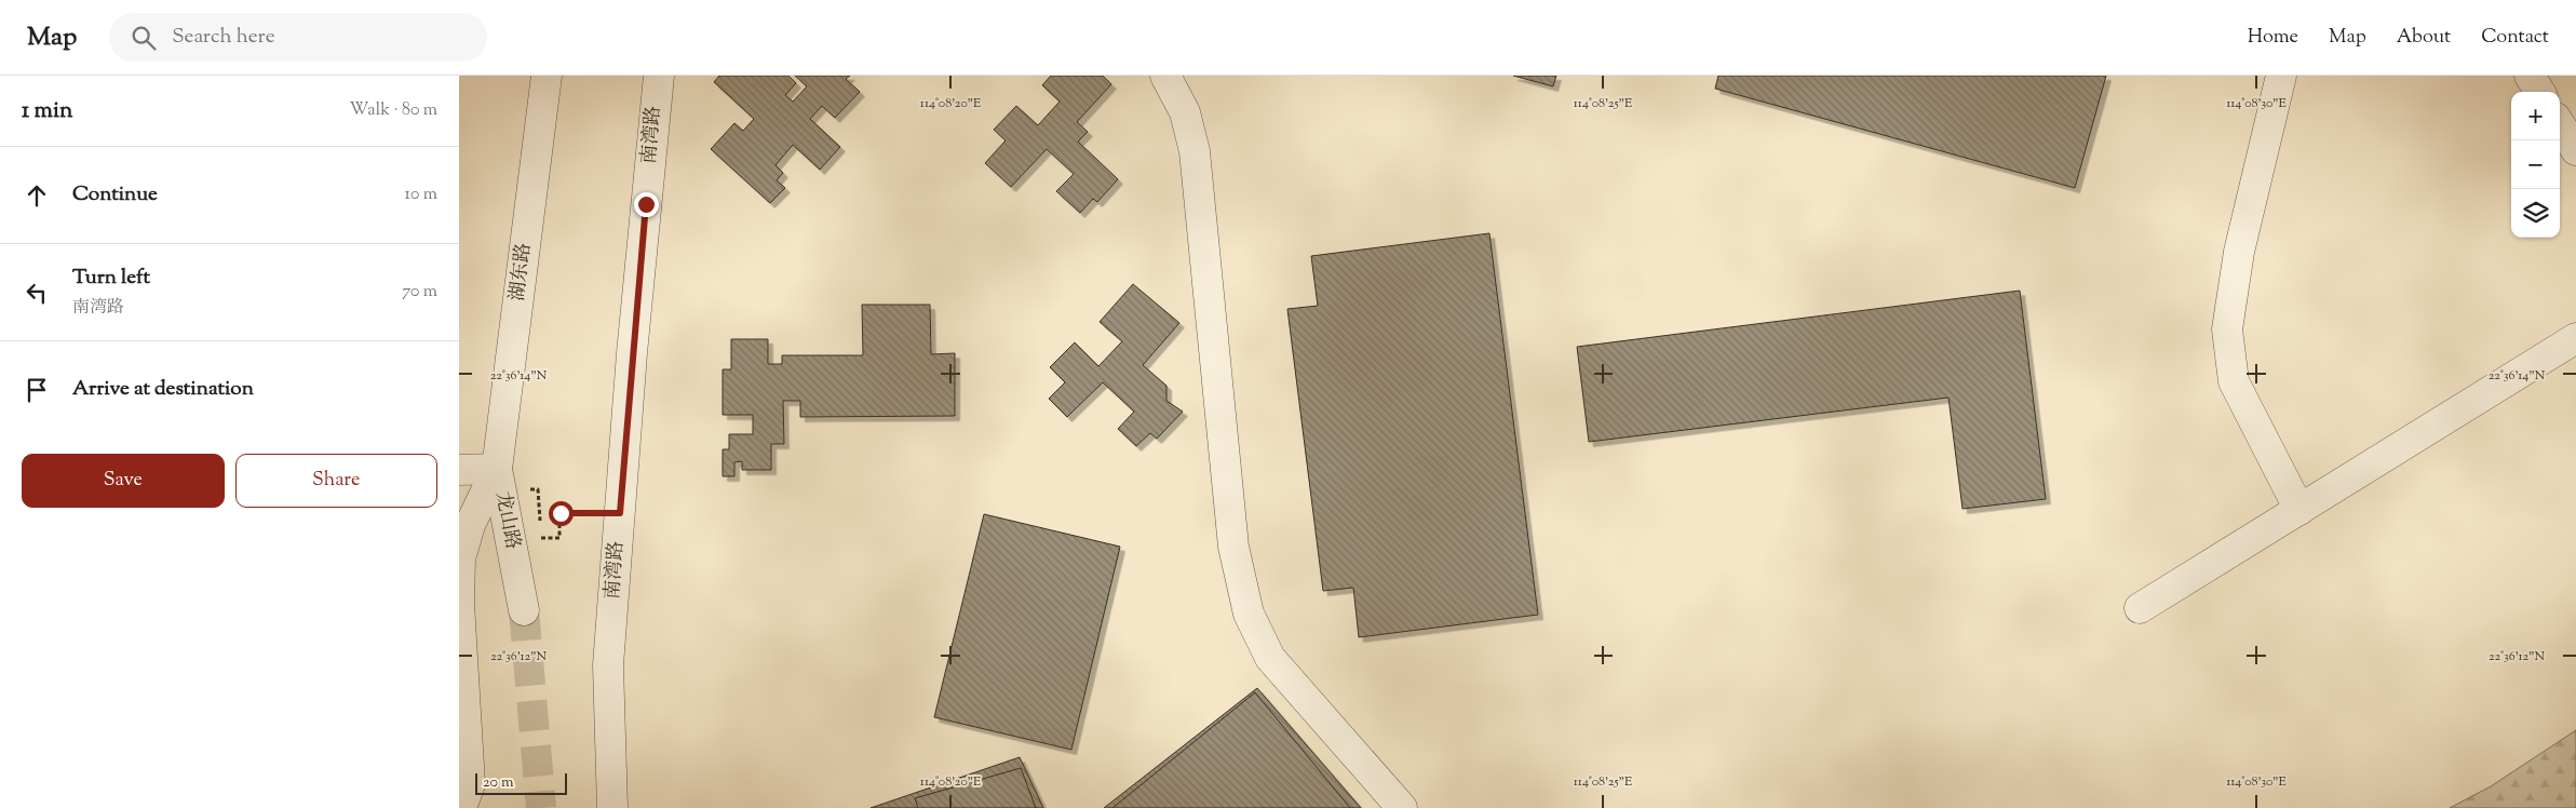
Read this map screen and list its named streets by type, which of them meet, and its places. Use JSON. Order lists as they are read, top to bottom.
{
  "streets": {
    "street": ["南湾路", "湖东路", "龙山路"]
  },
  "crossings": [
    ["湖东路", "龙山路"]
  ],
  "scale_bar": "20 m",
  "page": {
    "header": "Map",
    "search": "Search here",
    "nav": [
      "Home",
      "Map",
      "About",
      "Contact"
    ],
    "heading": ["1 min", "Walk · 80 m"],
    "map_buttons": ["+", "−"],
    "list": [
      ["Continue", "10 m"],
      ["Turn left", "南湾路", "70 m"],
      "Arrive at destination"
    ],
    "buttons": ["Save", "Share"],
    "scale": "20 m"
  },
  "coordinates": [
    "114°08'20\"E",
    "114°08'25\"E",
    "114°08'30\"E",
    "22°36'14\"N",
    "22°36'12\"N"
  ]
}
